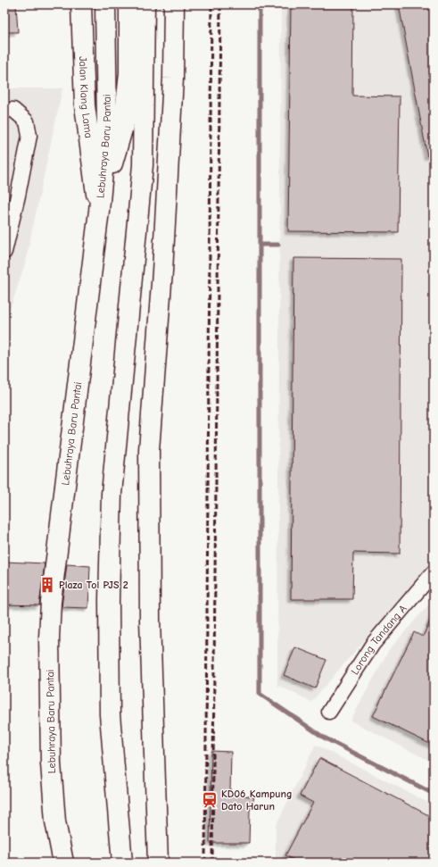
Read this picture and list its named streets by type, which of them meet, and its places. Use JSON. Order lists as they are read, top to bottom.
{
  "streets": {
    "main road": ["Jalan Klang Lama", "Lebuhraya Baru Pantai"],
    "street": ["Lorong Tandang A"]
  },
  "crossings": [
    ["Jalan Klang Lama", "Lebuhraya Baru Pantai"]
  ],
  "places": {
    "building": ["Plaza Tol PJS 2"],
    "station": ["KD06 Kampung Dato Harun"]
  }
}
